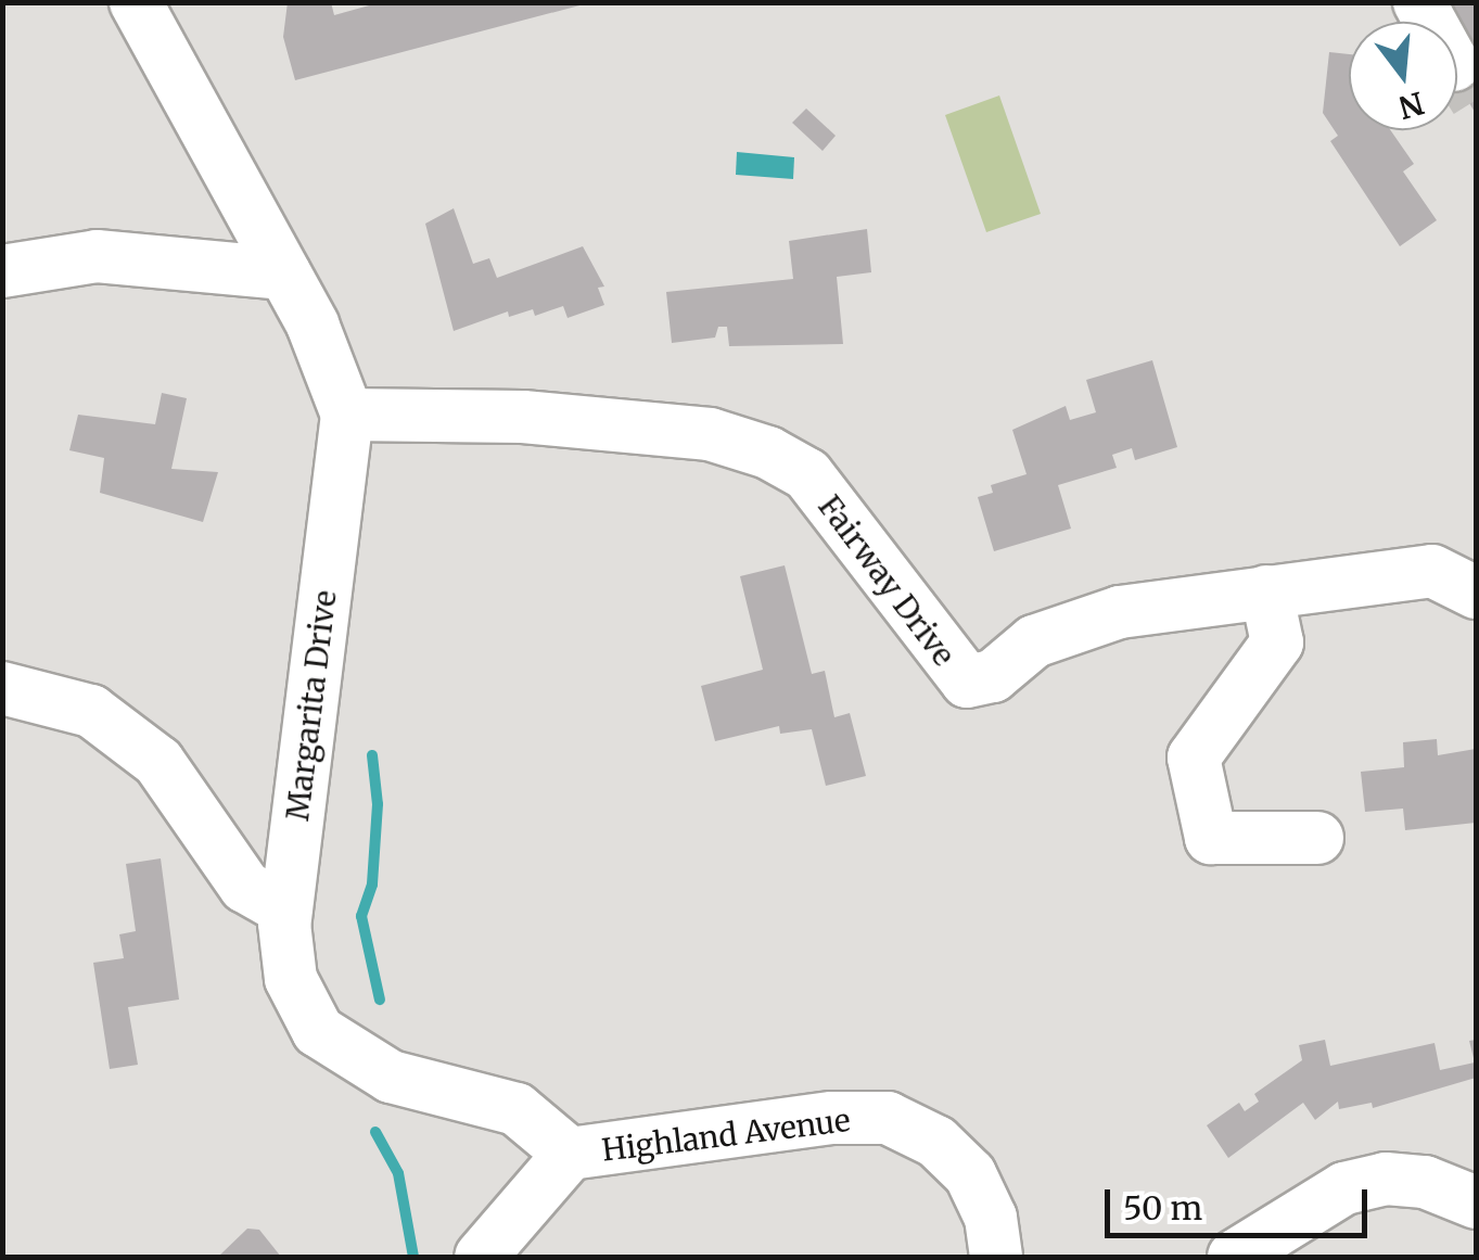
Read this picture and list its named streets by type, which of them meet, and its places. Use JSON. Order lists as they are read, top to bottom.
{
  "streets": {
    "street": ["Fairway Drive", "Margarita Drive", "Highland Avenue"]
  },
  "crossings": [
    ["Fairway Drive", "Margarita Drive"],
    ["Margarita Drive", "Highland Avenue"]
  ],
  "scale_bar": "50 m",
  "north": "bottom"
}
